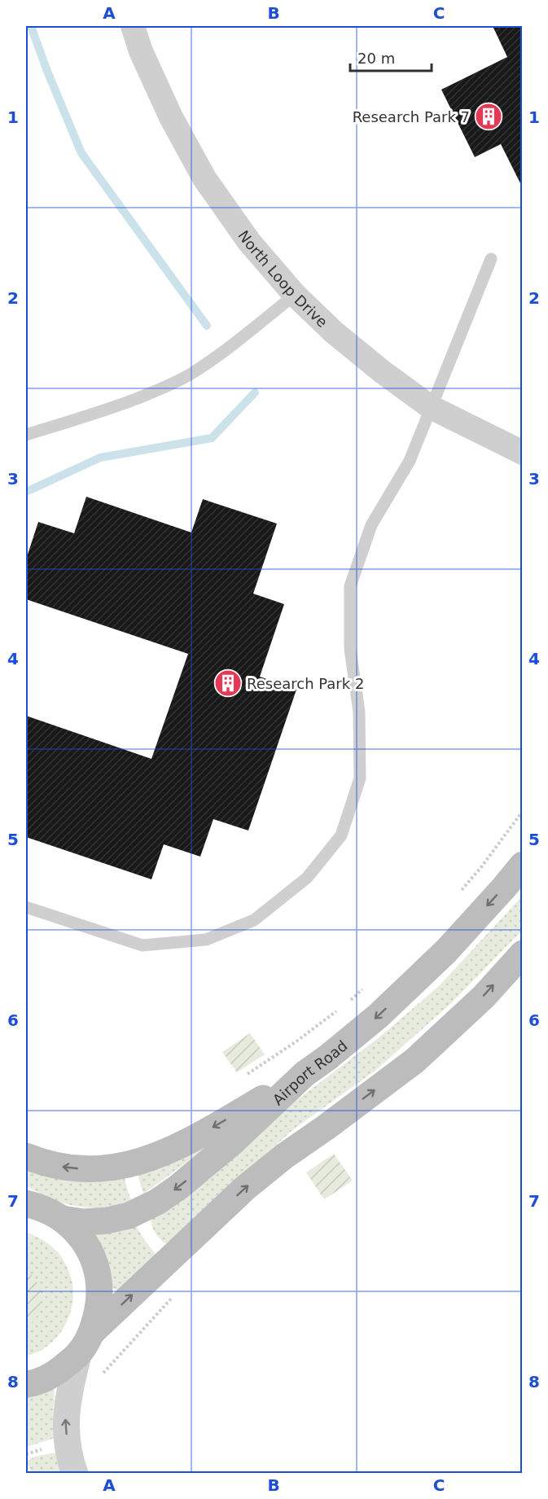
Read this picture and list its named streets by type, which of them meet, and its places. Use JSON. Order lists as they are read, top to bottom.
{
  "streets": {
    "main road": ["Airport Road"],
    "street": ["North Loop Drive"]
  },
  "places": {
    "building": ["Research Park 7", "Research Park 2"]
  },
  "scale_bar": "20 m",
  "grid": {
    "columns": ["A", "B", "C"],
    "rows": [
      "1",
      "2",
      "3",
      "4",
      "5",
      "6",
      "7",
      "8"
    ]
  }
}
